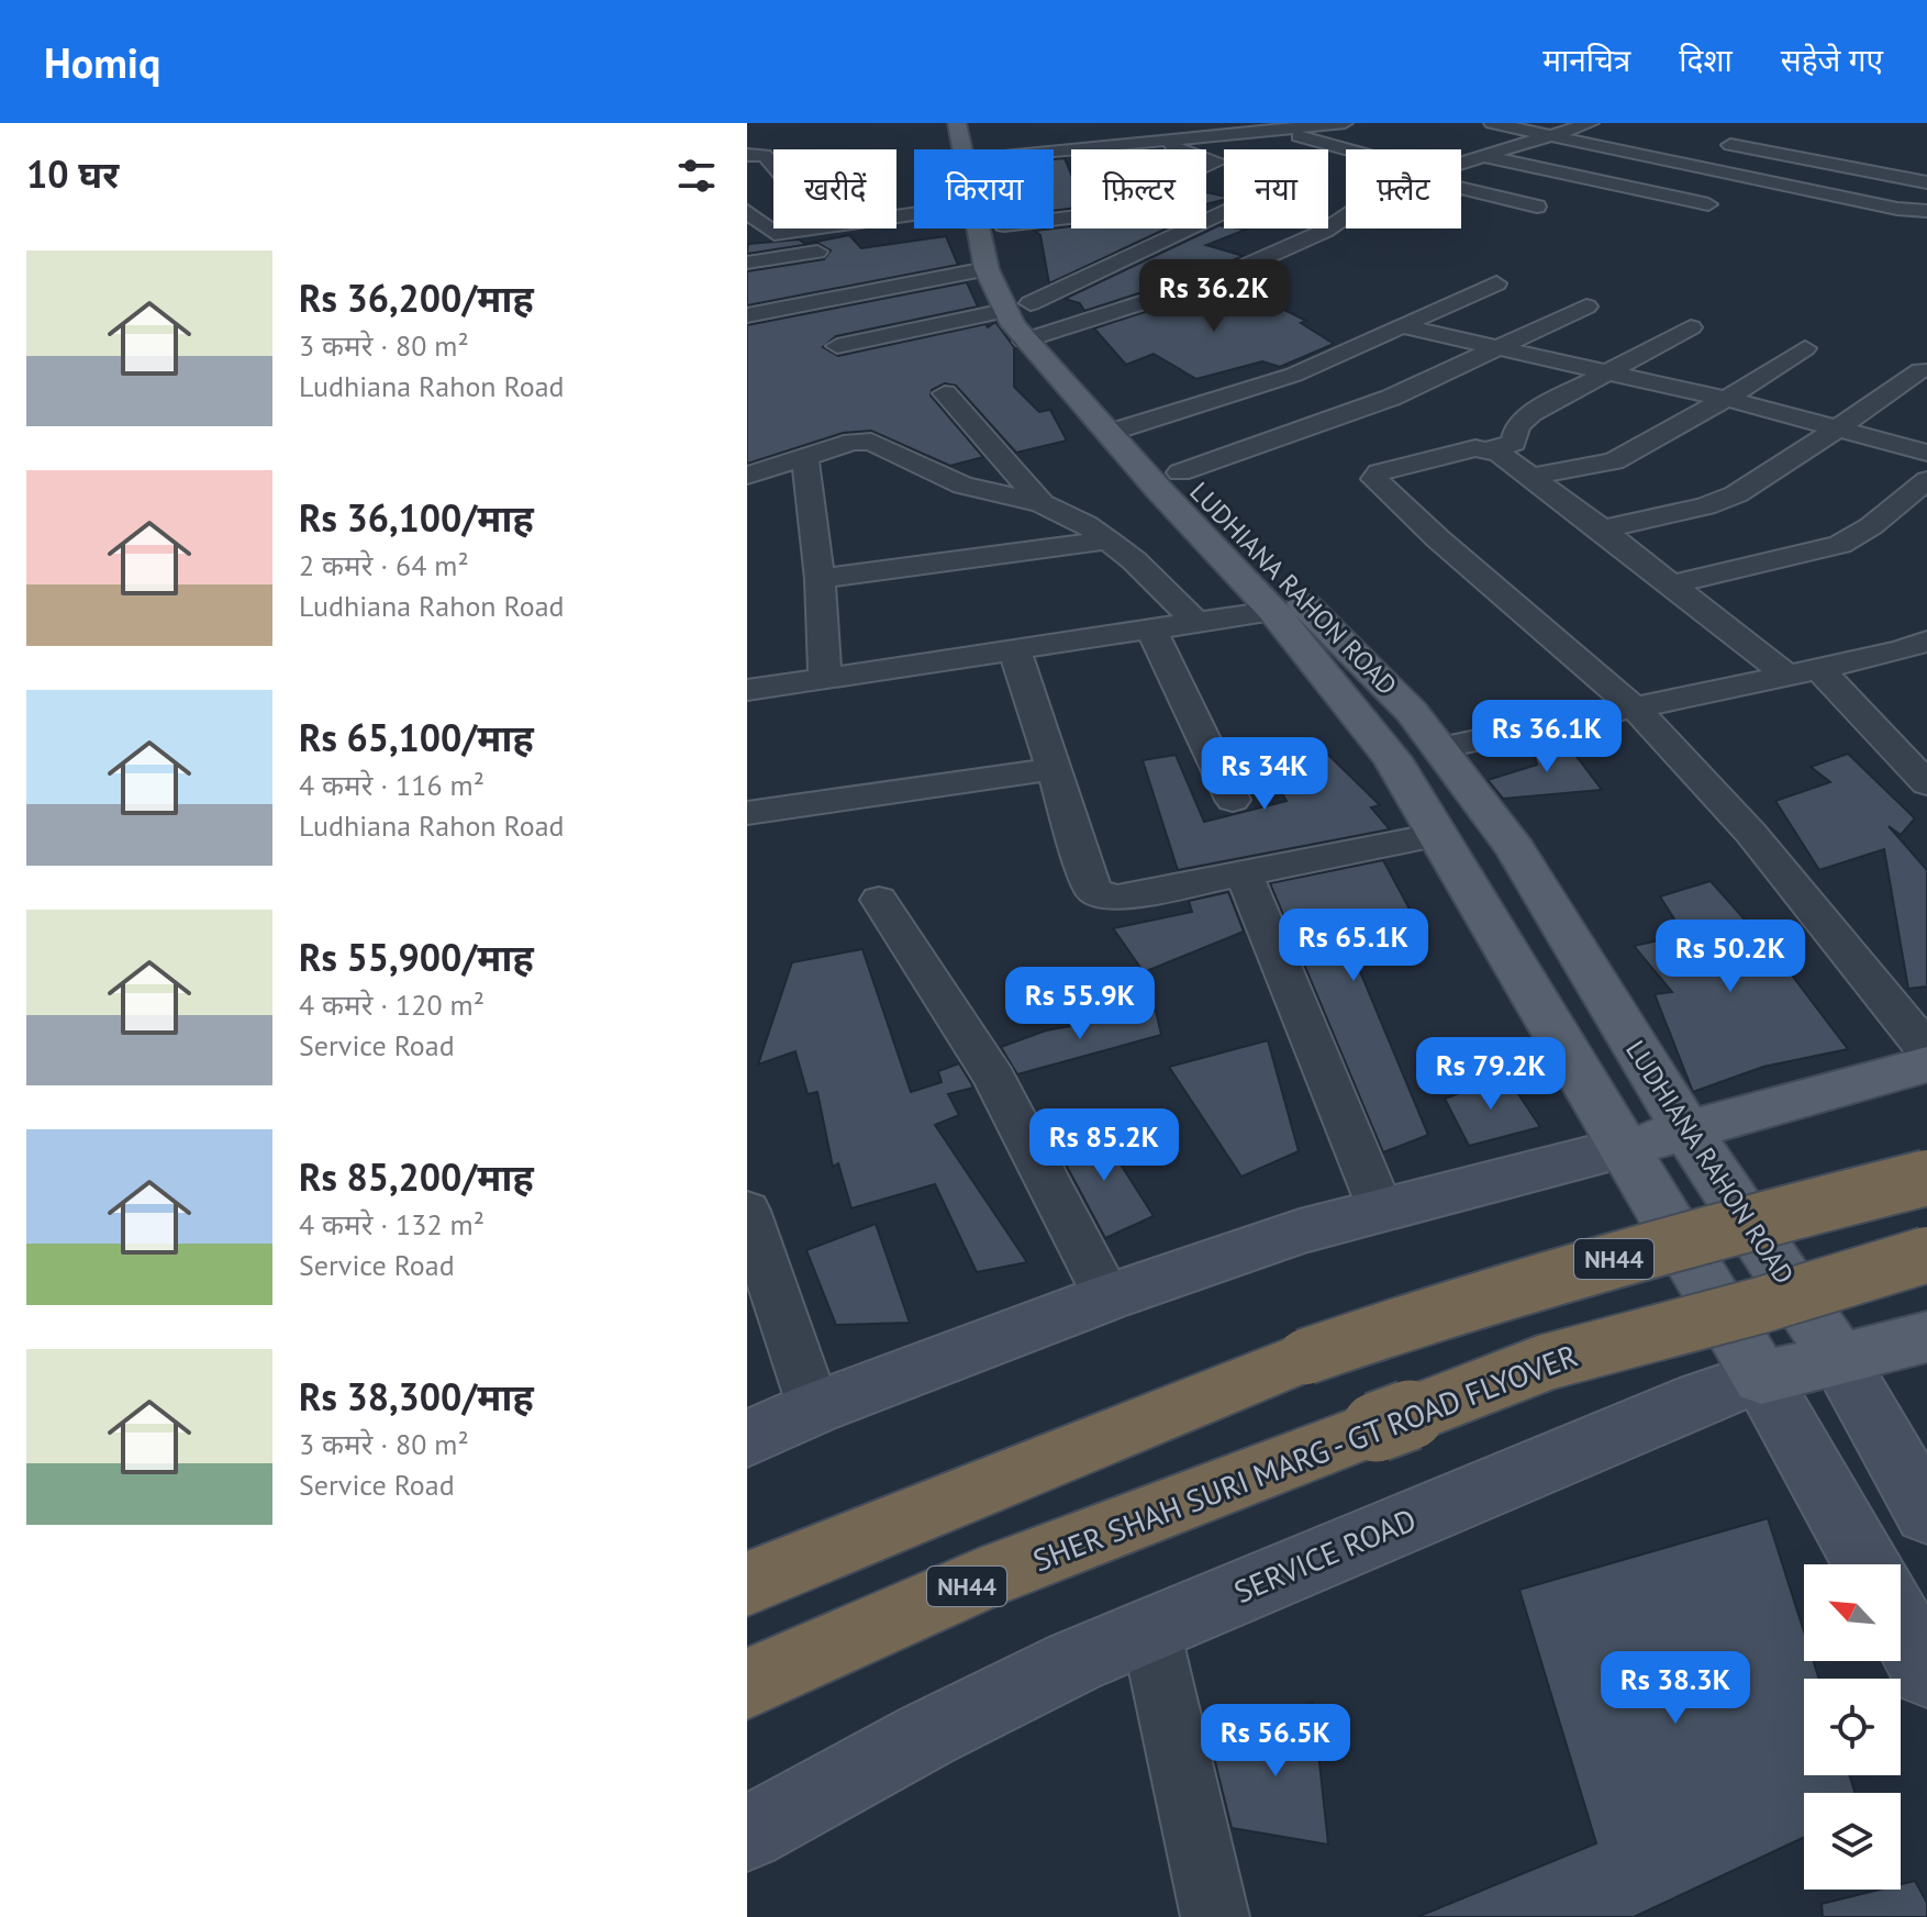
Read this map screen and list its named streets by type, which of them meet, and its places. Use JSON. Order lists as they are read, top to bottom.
{
  "streets": {
    "highway": ["NH44", "SHER SHAH SURI MARG - GT ROAD FLYOVER"],
    "main road": ["LUDHIANA RAHON ROAD", "SERVICE ROAD"]
  },
  "crossings": [
    ["LUDHIANA RAHON ROAD", "SERVICE ROAD"]
  ],
  "north": "top left",
  "page": {
    "header": "Homiq",
    "nav": ["मानचित्र", "दिशा", "सहेजे गए"],
    "heading": "10 घर",
    "chip": [
      "खरीदें",
      "किराया",
      "फ़िल्टर",
      "नया",
      "फ़्लैट"
    ],
    "list": [
      {
        "name": "Rs 36,200/माह",
        "note": "3 कमरे · 80 m² · Ludhiana Rahon Road"
      },
      {
        "name": "Rs 36,100/माह",
        "note": "2 कमरे · 64 m² · Ludhiana Rahon Road"
      },
      {
        "name": "Rs 65,100/माह",
        "note": "4 कमरे · 116 m² · Ludhiana Rahon Road"
      },
      {
        "name": "Rs 55,900/माह",
        "note": "4 कमरे · 120 m² · Service Road"
      },
      {
        "name": "Rs 85,200/माह",
        "note": "4 कमरे · 132 m² · Service Road"
      },
      {
        "name": "Rs 38,300/माह",
        "note": "3 कमरे · 80 m² · Service Road"
      }
    ],
    "price": [
      "Rs 36.2K",
      "Rs 36.1K",
      "Rs 34K",
      "Rs 65.1K",
      "Rs 50.2K",
      "Rs 55.9K",
      "Rs 79.2K",
      "Rs 85.2K",
      "Rs 38.3K",
      "Rs 56.5K"
    ]
  }
}
